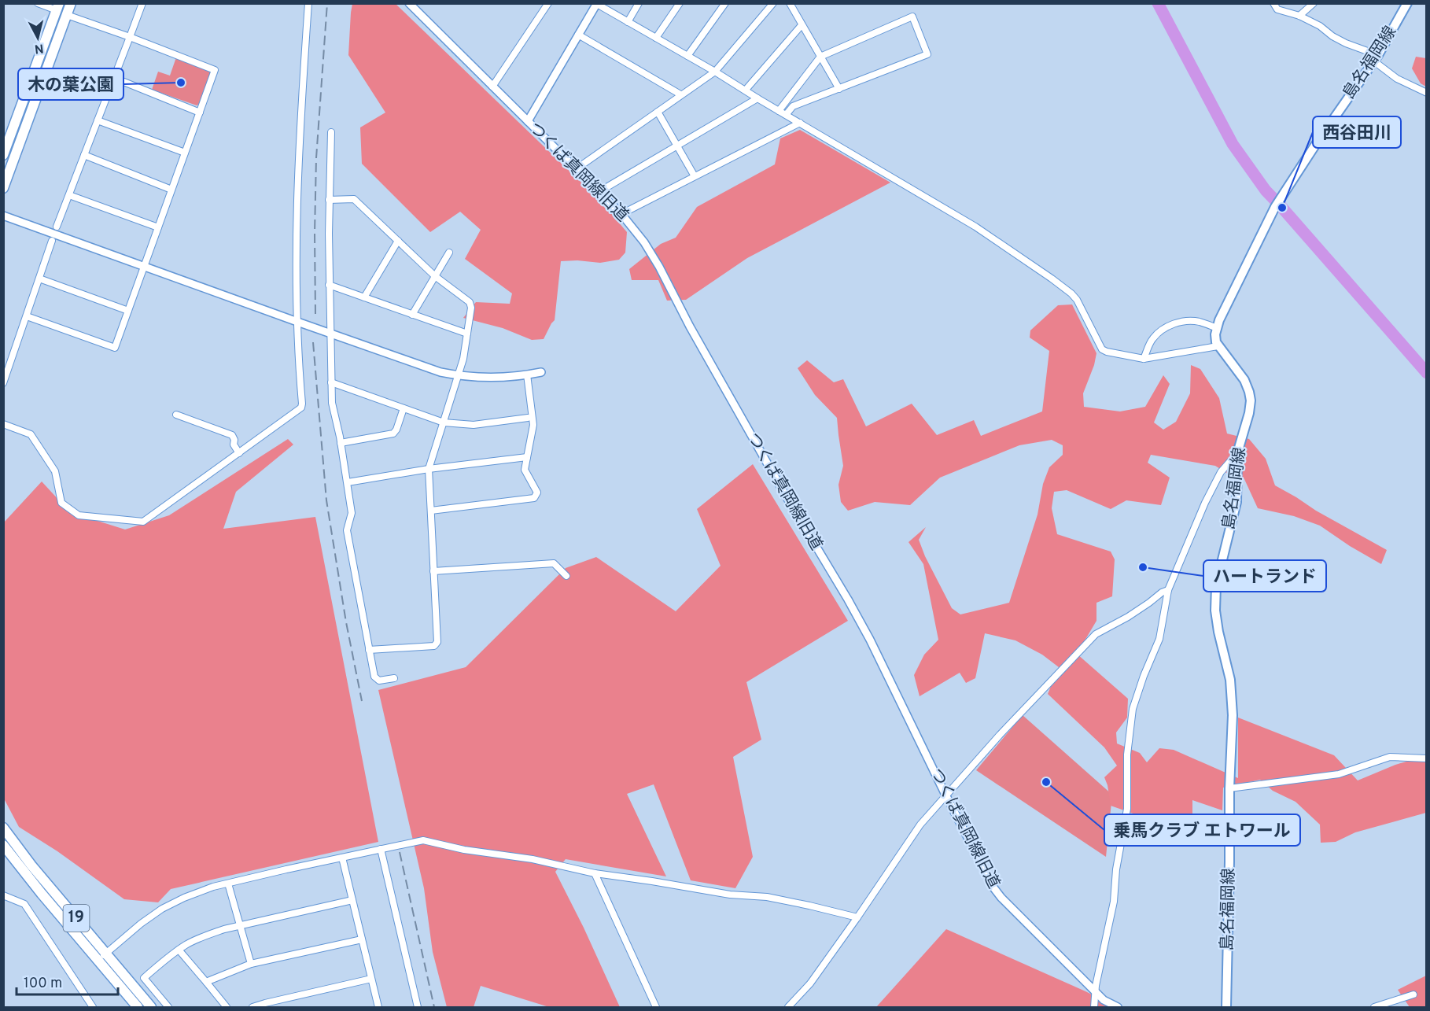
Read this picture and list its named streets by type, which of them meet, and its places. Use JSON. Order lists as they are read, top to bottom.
{
  "streets": {
    "main road": ["島名福岡線", "19"],
    "street": ["つくば真岡線旧道"]
  },
  "places": [
    "木の葉公園",
    "西谷田川",
    "ハートランド",
    "乗馬クラブ エトワール"
  ],
  "scale_bar": "100 m",
  "north": "bottom"
}
